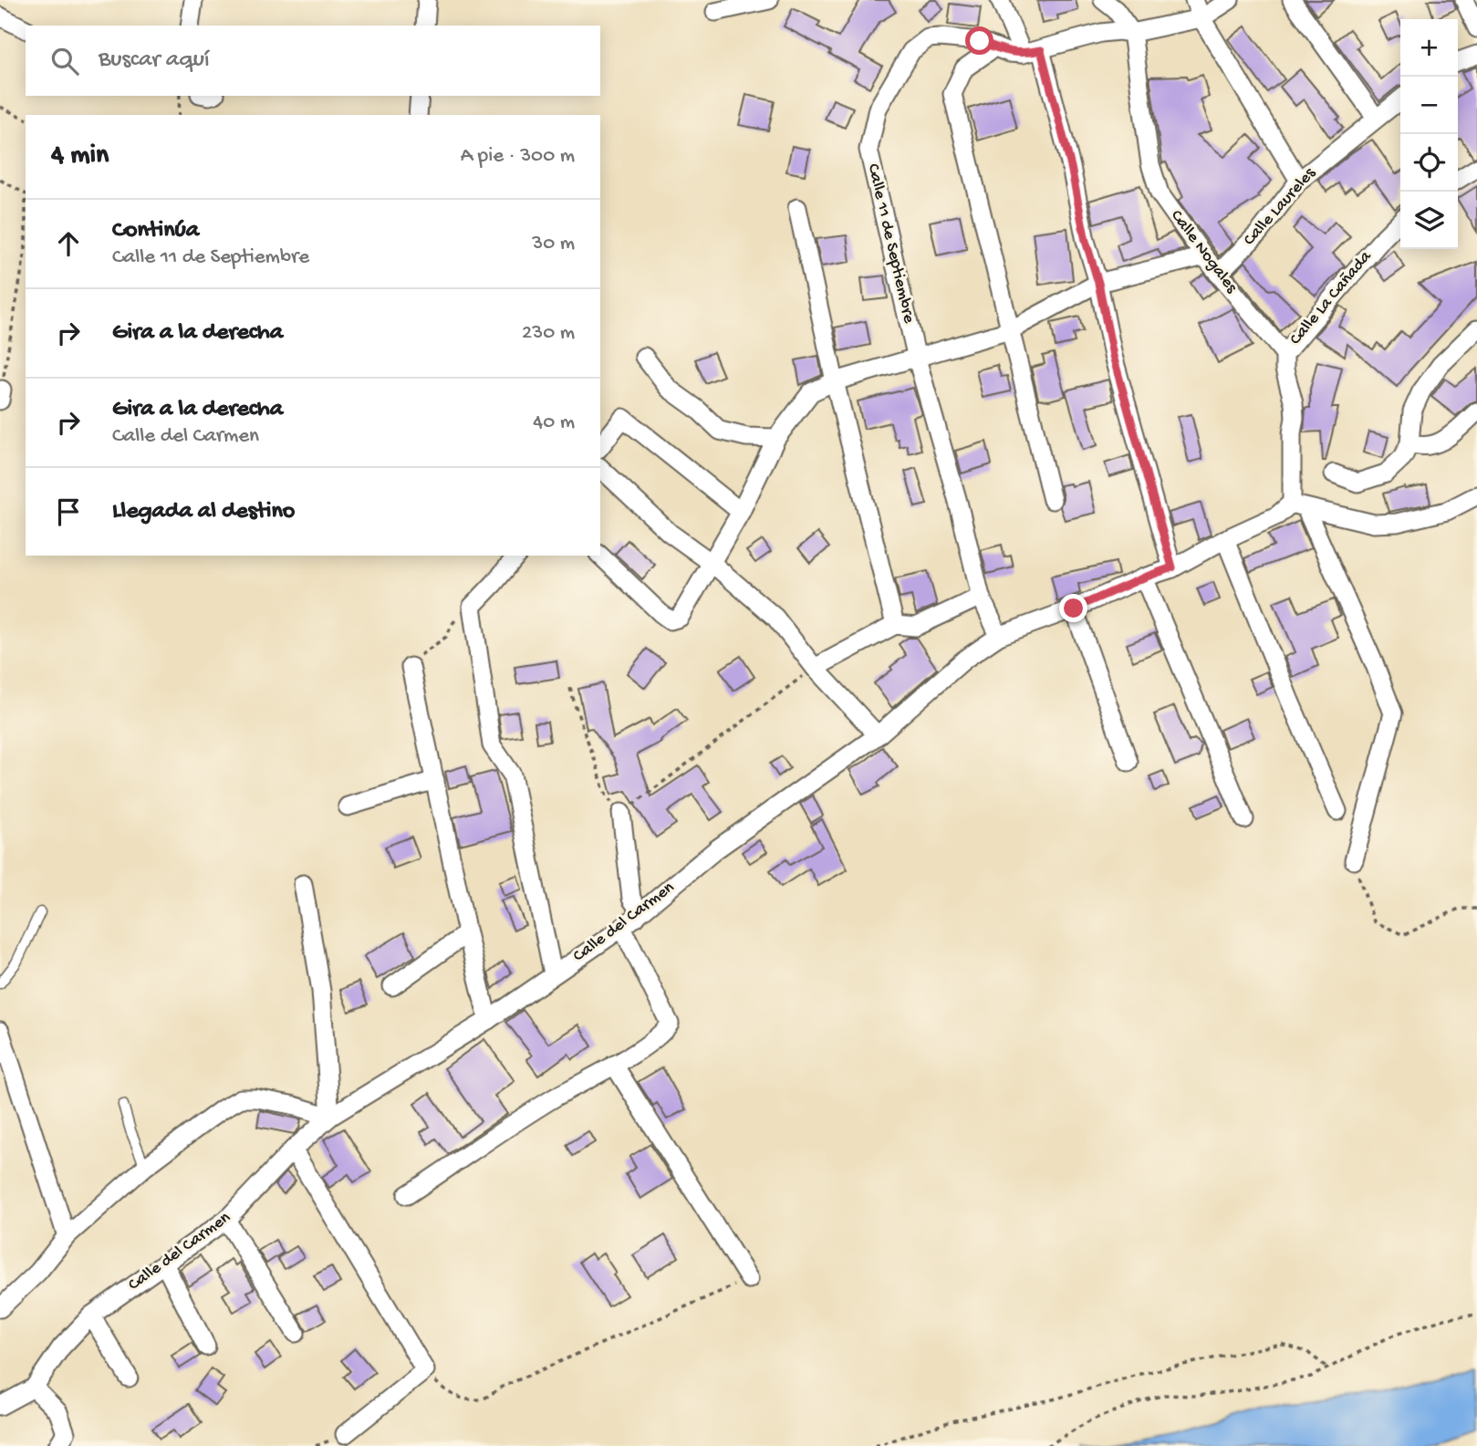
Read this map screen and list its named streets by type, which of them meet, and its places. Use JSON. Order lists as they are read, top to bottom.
{
  "streets": {
    "street": [
      "Calle Laureles",
      "Calle 11 de Septiembre",
      "Calle Nogales",
      "Calle La Cañada",
      "Calle del Carmen"
    ]
  },
  "crossings": [
    ["Calle Laureles", "Calle Nogales"],
    ["Calle 11 de Septiembre", "Calle Nogales"],
    ["Calle 11 de Septiembre", "Calle del Carmen"],
    ["Calle Nogales", "Calle La Cañada"]
  ],
  "page": {
    "map_buttons": ["+", "−"],
    "search": "Buscar aquí",
    "heading": ["4 min", "A pie · 300 m"],
    "list": [
      ["Continúa", "Calle 11 de Septiembre", "30 m"],
      ["Gira a la derecha", "230 m"],
      ["Gira a la derecha", "Calle del Carmen", "40 m"],
      "Llegada al destino"
    ]
  }
}
